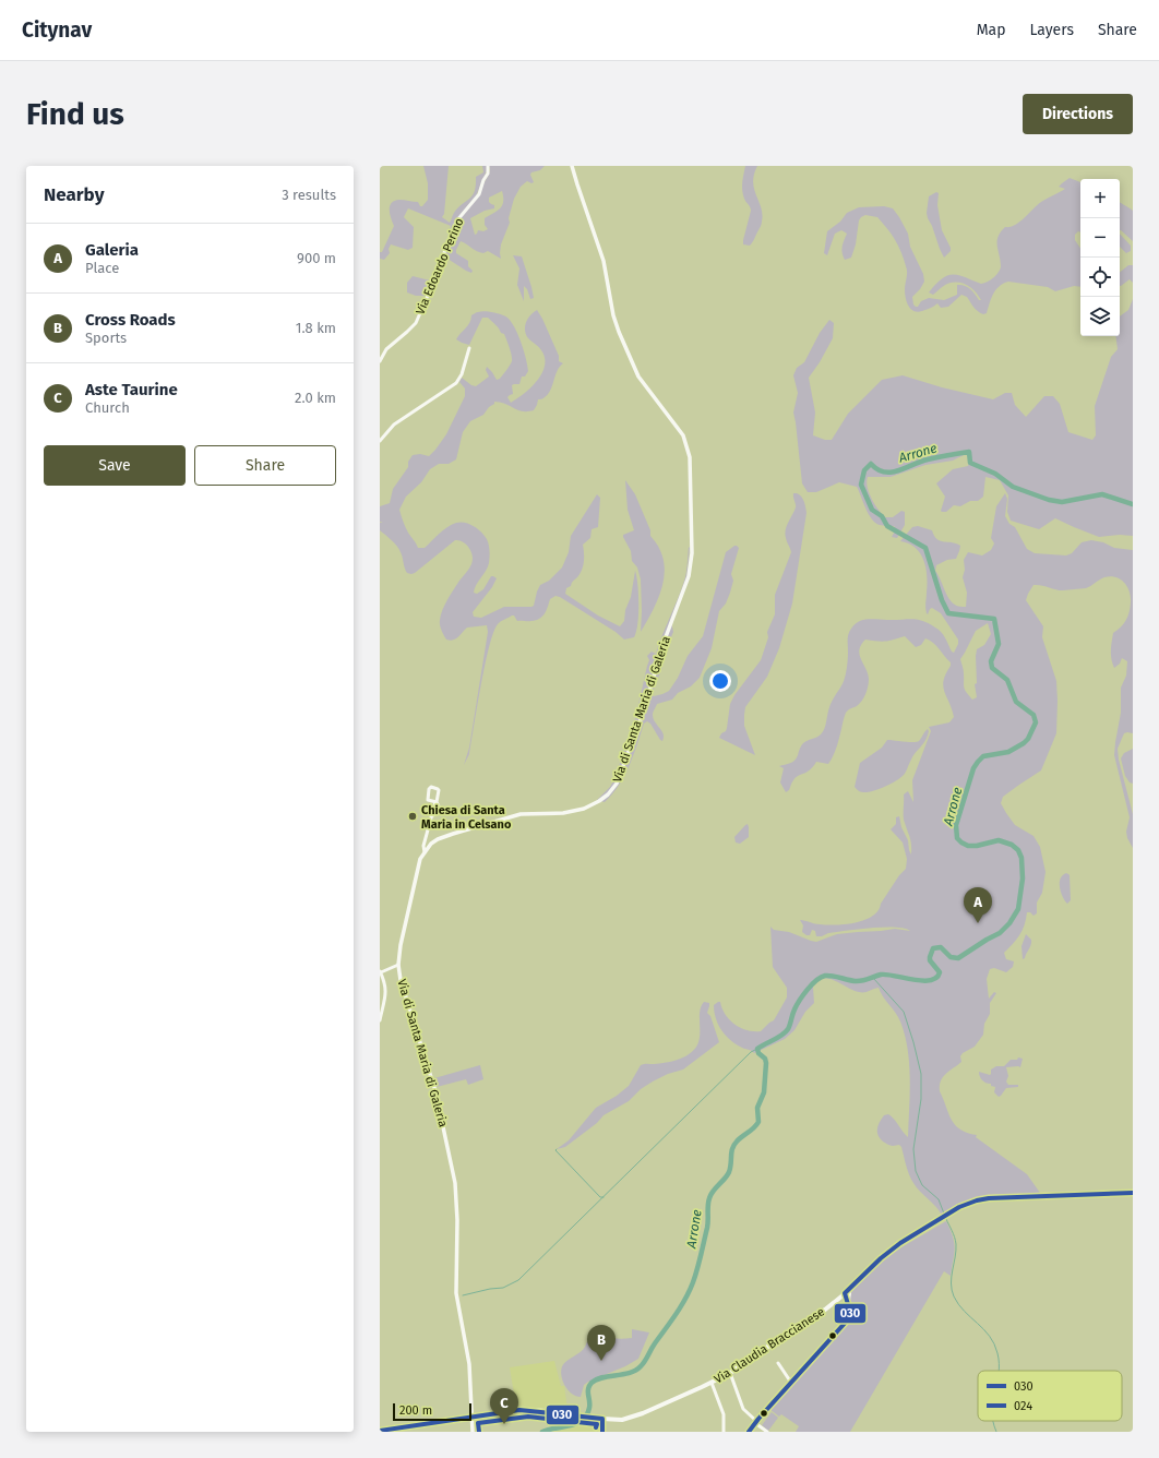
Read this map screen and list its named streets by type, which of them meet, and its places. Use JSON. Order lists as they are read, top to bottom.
{
  "streets": {
    "main road": ["Via Claudia Braccianese"],
    "street": ["Via Edoardo Perino", "Via di Santa Maria di Galeria"]
  },
  "water": ["Arrone"],
  "places": ["Chiesa di Santa Maria in Celsano"],
  "lines": ["transit line 030", "transit line 024"],
  "legend": ["030", "024"],
  "scale_bar": "200 m",
  "page": {
    "header": "Citynav",
    "nav": ["Map", "Layers", "Share"],
    "buttons": [
      "Directions",
      ["Save", "Share"]
    ],
    "title": "Find us",
    "heading": ["Nearby", "3 results"],
    "map_buttons": ["+", "−"],
    "list": [
      {
        "mark": "A",
        "name": "Galeria",
        "note": "Place",
        "value": "900 m"
      },
      {
        "mark": "B",
        "name": "Cross Roads",
        "note": "Sports",
        "value": "1.8 km"
      },
      {
        "mark": "C",
        "name": "Aste Taurine",
        "note": "Church",
        "value": "2.0 km"
      }
    ],
    "pins": ["A", "B", "C"],
    "scale": "200 m"
  }
}
